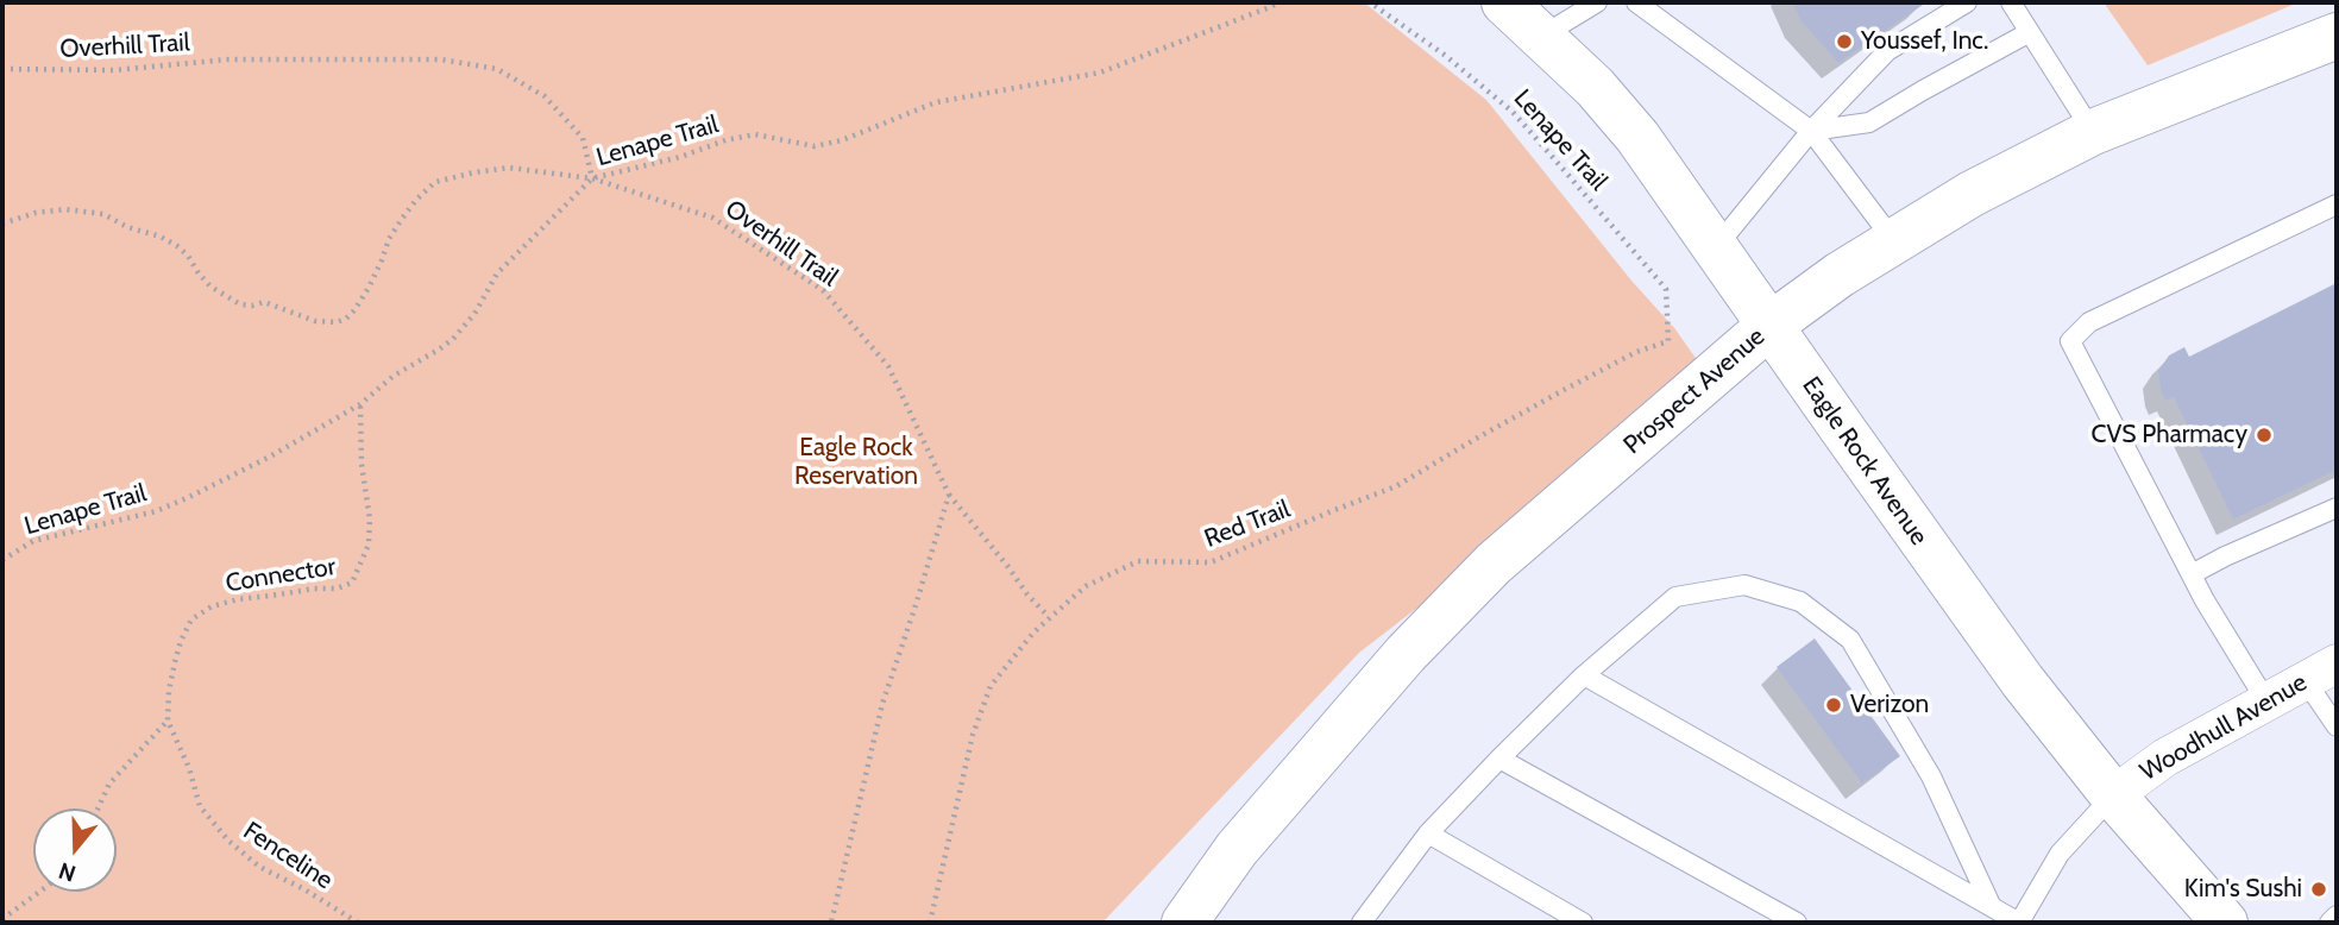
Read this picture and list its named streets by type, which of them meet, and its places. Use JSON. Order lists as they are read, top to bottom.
{
  "streets": {
    "main road": ["Prospect Avenue", "Eagle Rock Avenue"],
    "street": ["Woodhull Avenue"],
    "path": [
      "Overhill Trail",
      "Lenape Trail",
      "Red Trail",
      "Connector",
      "Fenceline"
    ]
  },
  "crossings": [
    ["Overhill Trail", "Lenape Trail"],
    ["Overhill Trail", "Red Trail"],
    ["Lenape Trail", "Red Trail"],
    ["Lenape Trail", "Connector"],
    ["Prospect Avenue", "Eagle Rock Avenue"],
    ["Eagle Rock Avenue", "Woodhull Avenue"],
    ["Connector", "Fenceline"]
  ],
  "parks": ["Eagle Rock Reservation"],
  "places": [
    "Youssef, Inc.",
    "CVS Pharmacy",
    "Verizon",
    "Kim's Sushi"
  ],
  "north": "bottom"
}
